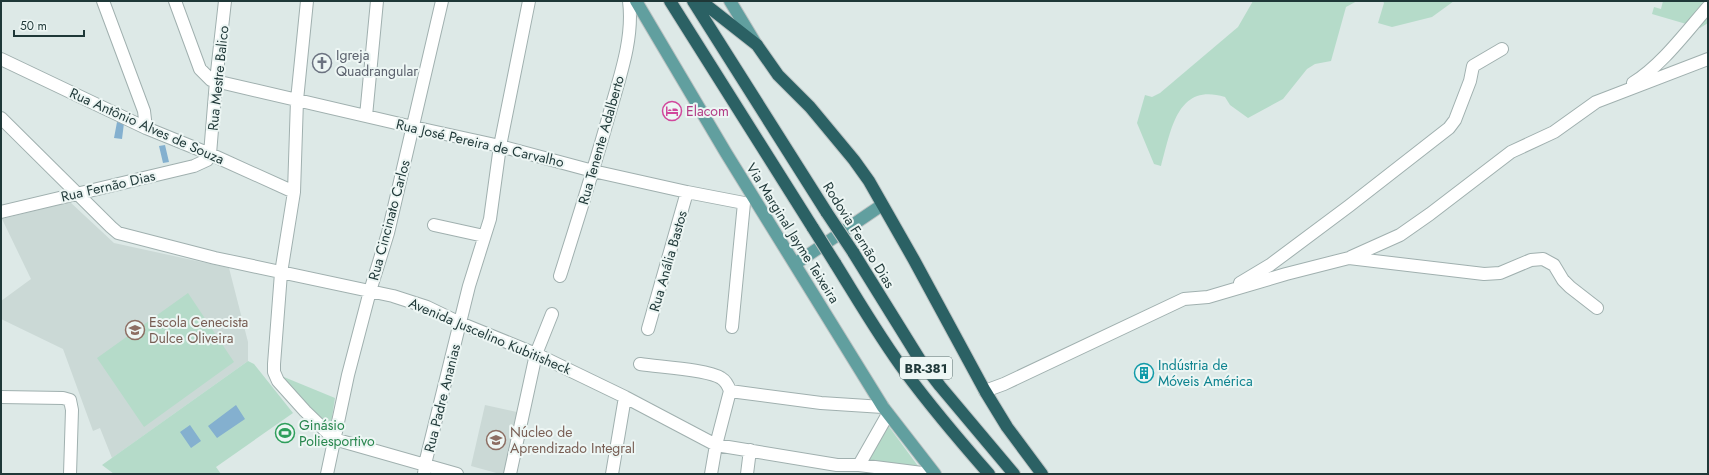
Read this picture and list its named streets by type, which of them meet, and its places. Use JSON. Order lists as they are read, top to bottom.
{
  "streets": {
    "highway": ["Rodovia Fernão Dias", "BR-381"],
    "main road": ["Via Marginal Jayme Teixeira"],
    "street": [
      "Rua Mestre Balico",
      "Rua Antônio Alves de Souza",
      "Rua Tenente Adalberto",
      "Rua José Pereira de Carvalho",
      "Rua Fernão Dias",
      "Rua Cincinato Carlos",
      "Rua Anália Bastos",
      "Avenida Juscelino Kubitisheck",
      "Rua Padre Ananias"
    ]
  },
  "crossings": [
    ["Rua Mestre Balico", "Rua Antônio Alves de Souza"],
    ["Rua Mestre Balico", "Rua José Pereira de Carvalho"],
    ["Rua Mestre Balico", "Rua Fernão Dias"],
    ["Rua Antônio Alves de Souza", "Rua Fernão Dias"],
    ["Rua Tenente Adalberto", "Rua José Pereira de Carvalho"],
    ["Rua José Pereira de Carvalho", "Rua Cincinato Carlos"],
    ["Rua José Pereira de Carvalho", "Rua Anália Bastos"],
    ["Rua José Pereira de Carvalho", "Rua Padre Ananias"],
    ["Rua Fernão Dias", "Avenida Juscelino Kubitisheck"],
    ["Rua Cincinato Carlos", "Avenida Juscelino Kubitisheck"],
    ["Avenida Juscelino Kubitisheck", "Rua Padre Ananias"]
  ],
  "places": {
    "church": ["Igreja Quadrangular"],
    "hotel": ["Elacom"],
    "school or university": ["Escola Cenecista Dulce Oliveira", "Núcleo de Aprendizado Integral"],
    "building": ["Indústria de Móveis América"],
    "sports": ["Ginásio Poliesportivo"]
  },
  "scale_bar": "50 m"
}
